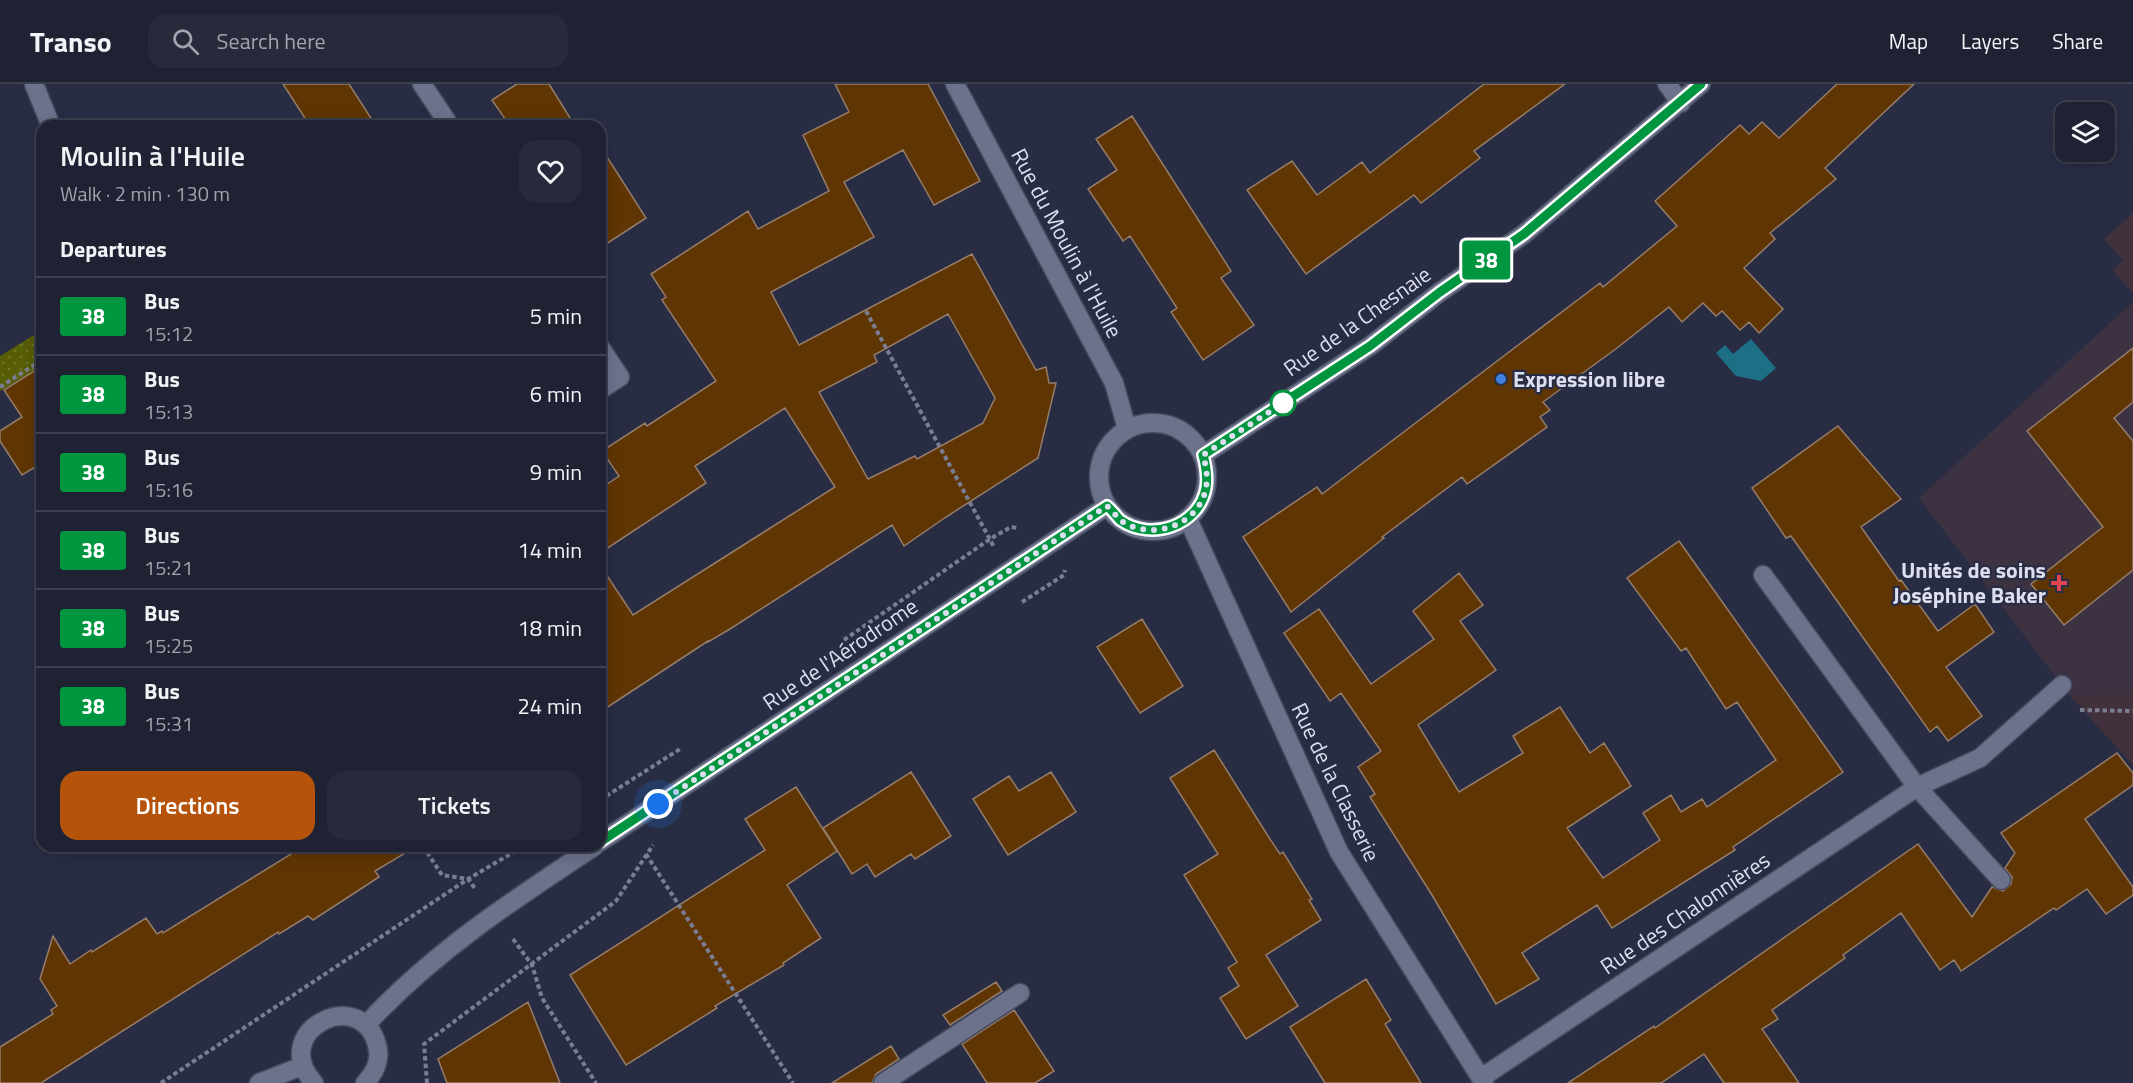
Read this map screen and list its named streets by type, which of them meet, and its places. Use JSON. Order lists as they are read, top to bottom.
{
  "streets": {
    "street": [
      "Rue du Moulin à l'Huile",
      "Rue de la Chesnaie",
      "Rue de l'Aérodrome",
      "Rue de la Classerie",
      "Rue des Chalonnières"
    ]
  },
  "crossings": [
    ["Rue du Moulin à l'Huile", "Rue de la Chesnaie"],
    ["Rue du Moulin à l'Huile", "Rue de l'Aérodrome"],
    ["Rue du Moulin à l'Huile", "Rue de la Classerie"],
    ["Rue de la Chesnaie", "Rue de l'Aérodrome"],
    ["Rue de la Chesnaie", "Rue de la Classerie"],
    ["Rue de l'Aérodrome", "Rue de la Classerie"],
    ["Rue de la Classerie", "Rue des Chalonnières"]
  ],
  "places": {
    "other": ["Expression libre"],
    "health": ["Unités de soins Joséphine Baker"]
  },
  "lines": ["bus line 38"],
  "page": {
    "header": "Transo",
    "search": "Search here",
    "nav": ["Map", "Layers", "Share"],
    "on_map": "38",
    "heading": [
      ["Moulin à l'Huile", "Walk · 2 min · 130 m"],
      "Departures"
    ],
    "list": [
      {
        "mark": "38",
        "name": "Bus",
        "note": "15:12",
        "value": "5 min"
      },
      {
        "mark": "38",
        "name": "Bus",
        "note": "15:13",
        "value": "6 min"
      },
      {
        "mark": "38",
        "name": "Bus",
        "note": "15:16",
        "value": "9 min"
      },
      {
        "mark": "38",
        "name": "Bus",
        "note": "15:21",
        "value": "14 min"
      },
      {
        "mark": "38",
        "name": "Bus",
        "note": "15:25",
        "value": "18 min"
      },
      {
        "mark": "38",
        "name": "Bus",
        "note": "15:31",
        "value": "24 min"
      }
    ],
    "buttons": ["Directions", "Tickets"]
  }
}
